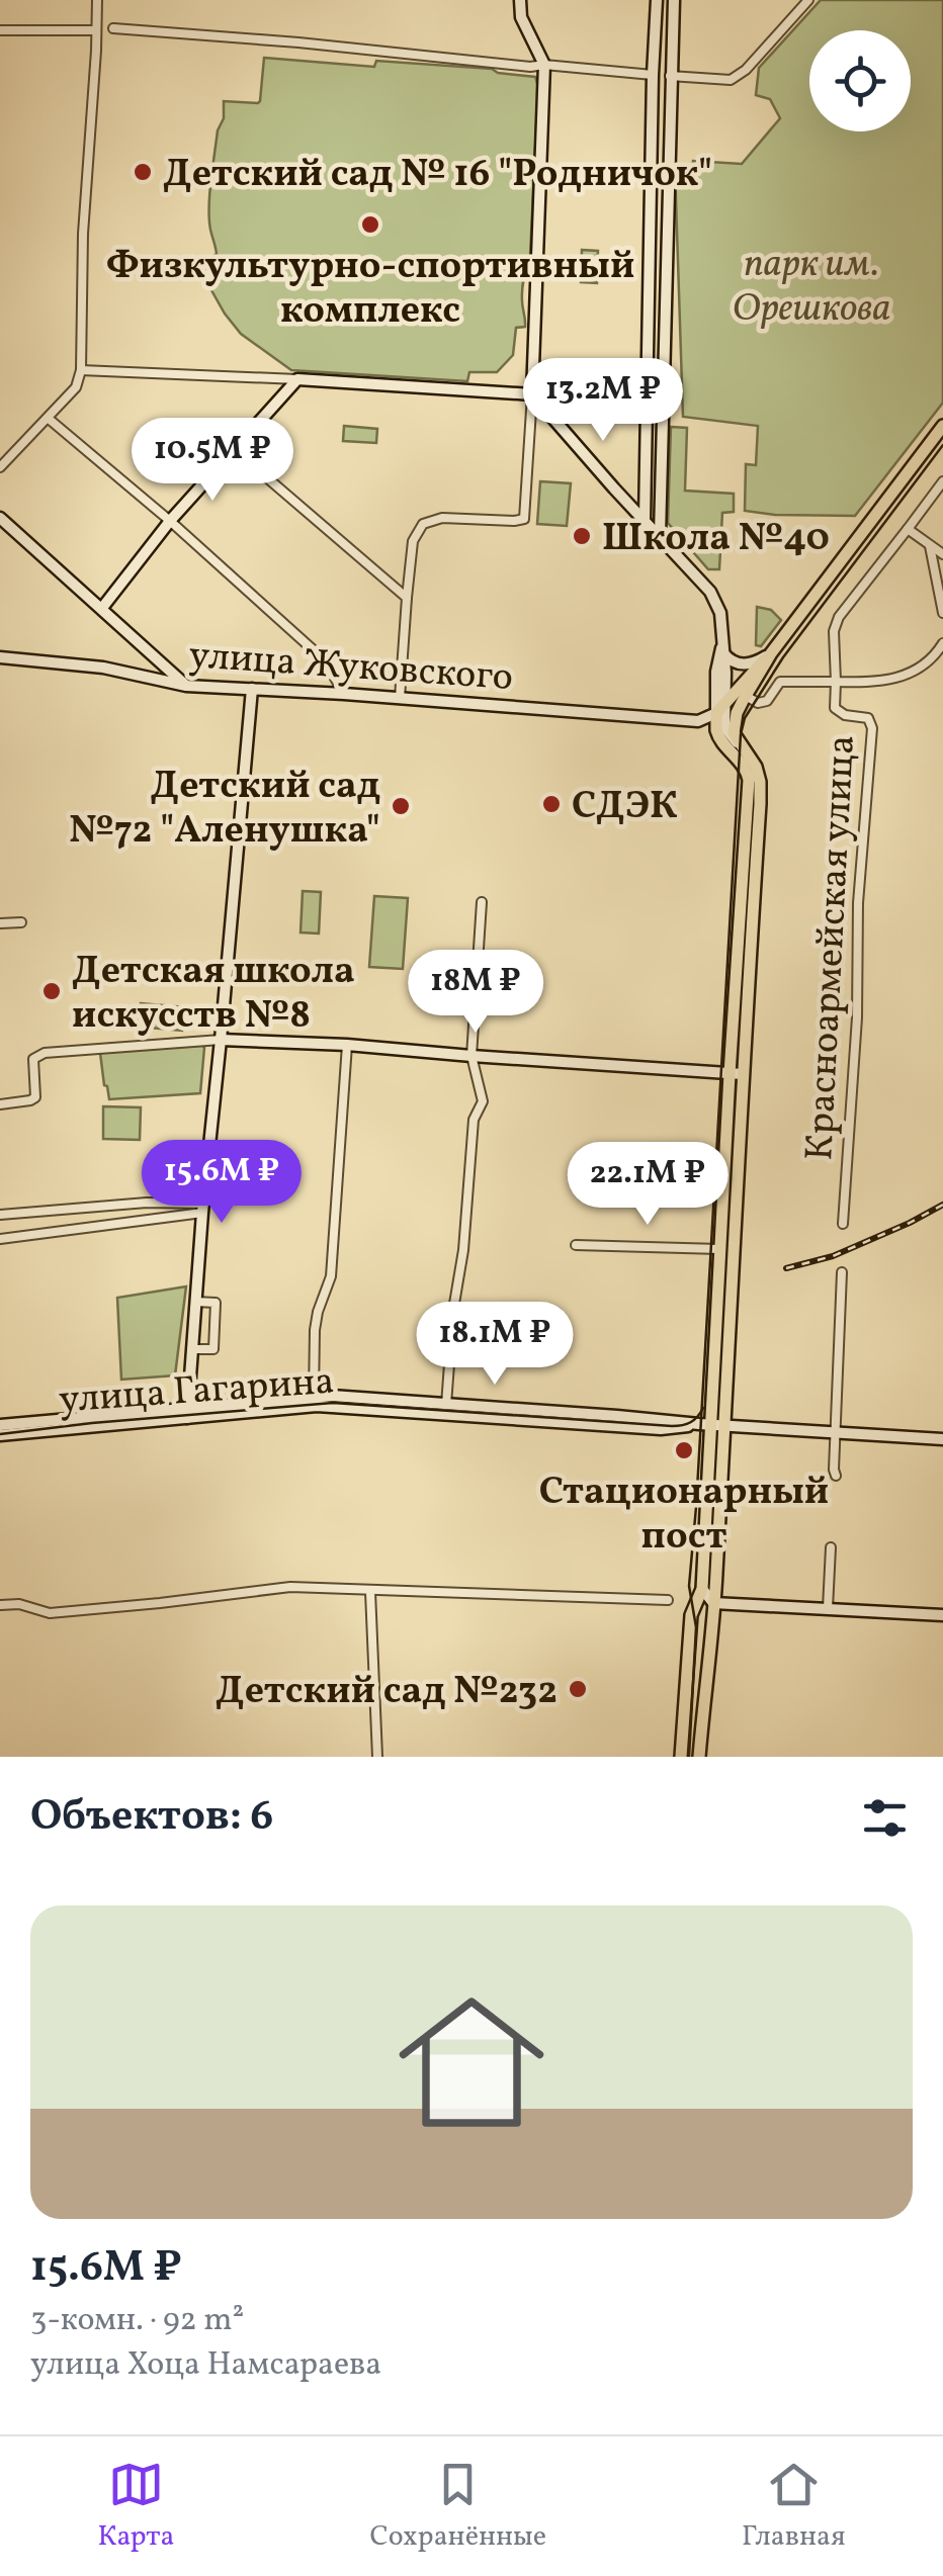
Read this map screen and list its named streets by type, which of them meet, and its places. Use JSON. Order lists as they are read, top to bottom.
{
  "streets": {
    "street": ["улица Жуковского", "Красноармейская улица", "улица Гагарина"]
  },
  "parks": ["парк им. Орешкова"],
  "places": [
    "Детский сад № 16 \"Родничок\"",
    "Физкультурно-спортивный комплекс",
    "Школа №40",
    "СДЭК",
    "Детский сад №72 \"Аленушка\"",
    "Детская школа искусств №8",
    "Стационарный пост",
    "Детский сад №232"
  ],
  "page": {
    "price": [
      "13.2M ₽",
      "10.5M ₽",
      "18M ₽",
      "15.6M ₽",
      "22.1M ₽",
      "18.1M ₽"
    ],
    "heading": "Объектов: 6",
    "list": [
      {
        "name": "15.6M ₽",
        "note": "3-комн. · 92 m² · улица Хоца Намсараева"
      }
    ],
    "tabs": ["Карта", "Сохранённые", "Главная"]
  }
}
